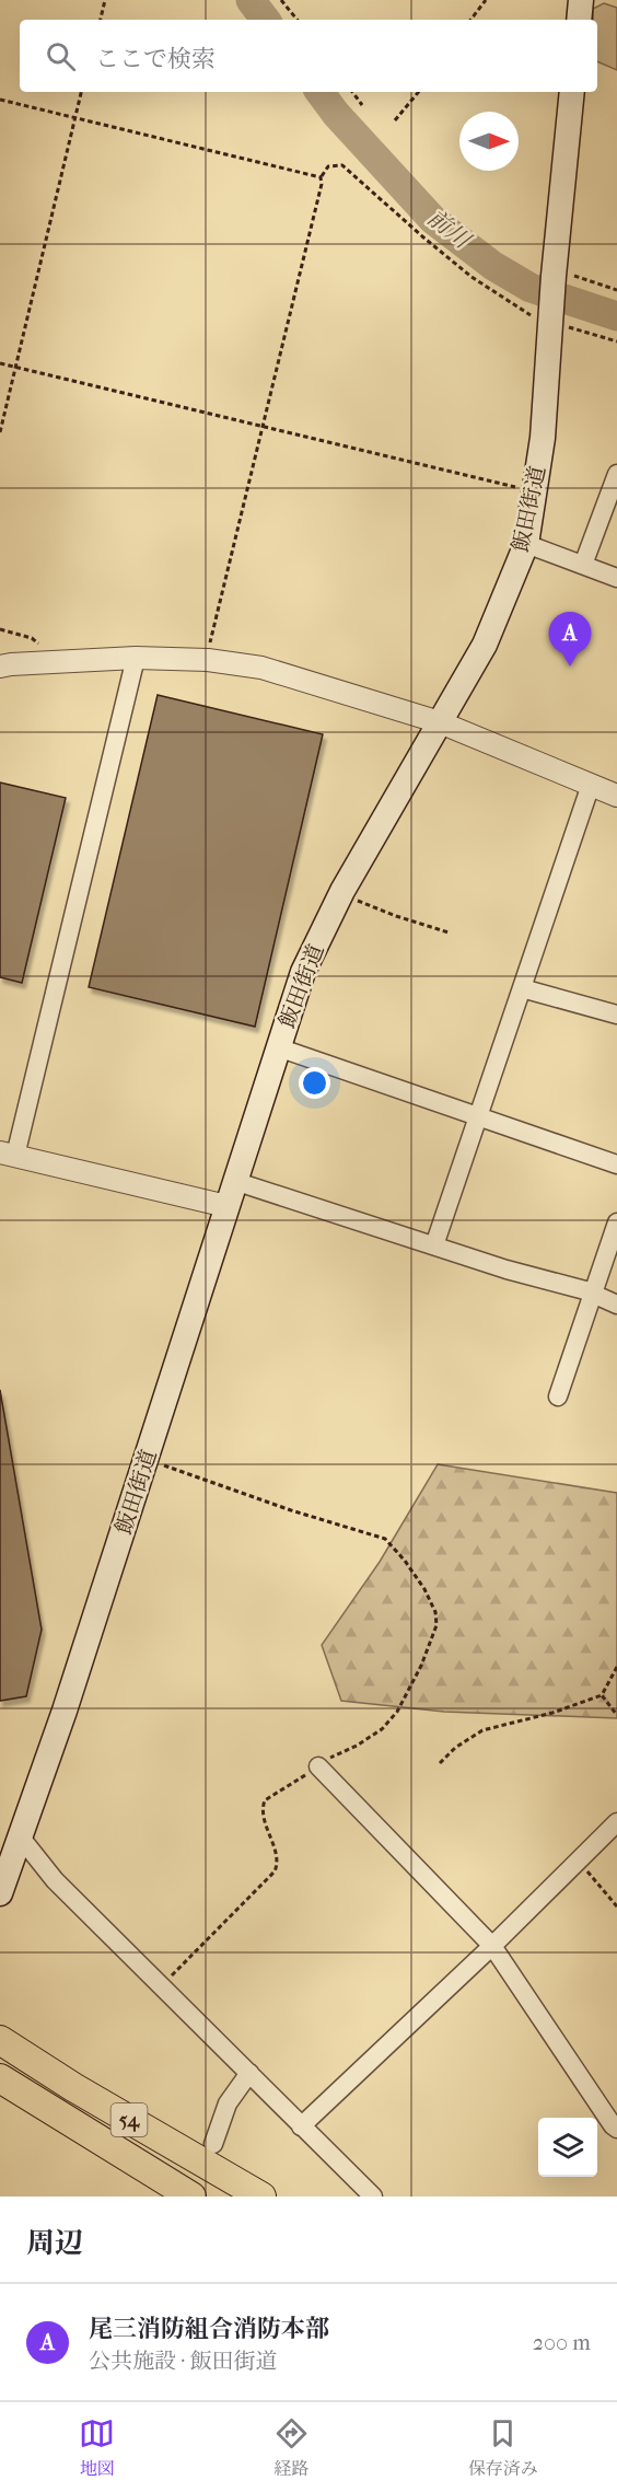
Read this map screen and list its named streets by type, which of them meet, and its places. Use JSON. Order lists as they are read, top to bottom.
{
  "streets": {
    "main road": ["飯田街道", "54"]
  },
  "water": ["前川"],
  "north": "right",
  "page": {
    "search": "ここで検索",
    "pins": "A",
    "heading": "周辺",
    "list": [
      {
        "mark": "A",
        "name": "尾三消防組合消防本部",
        "note": "公共施設 · 飯田街道",
        "value": "200 m"
      }
    ],
    "nav": ["地図", "経路", "保存済み"]
  }
}
